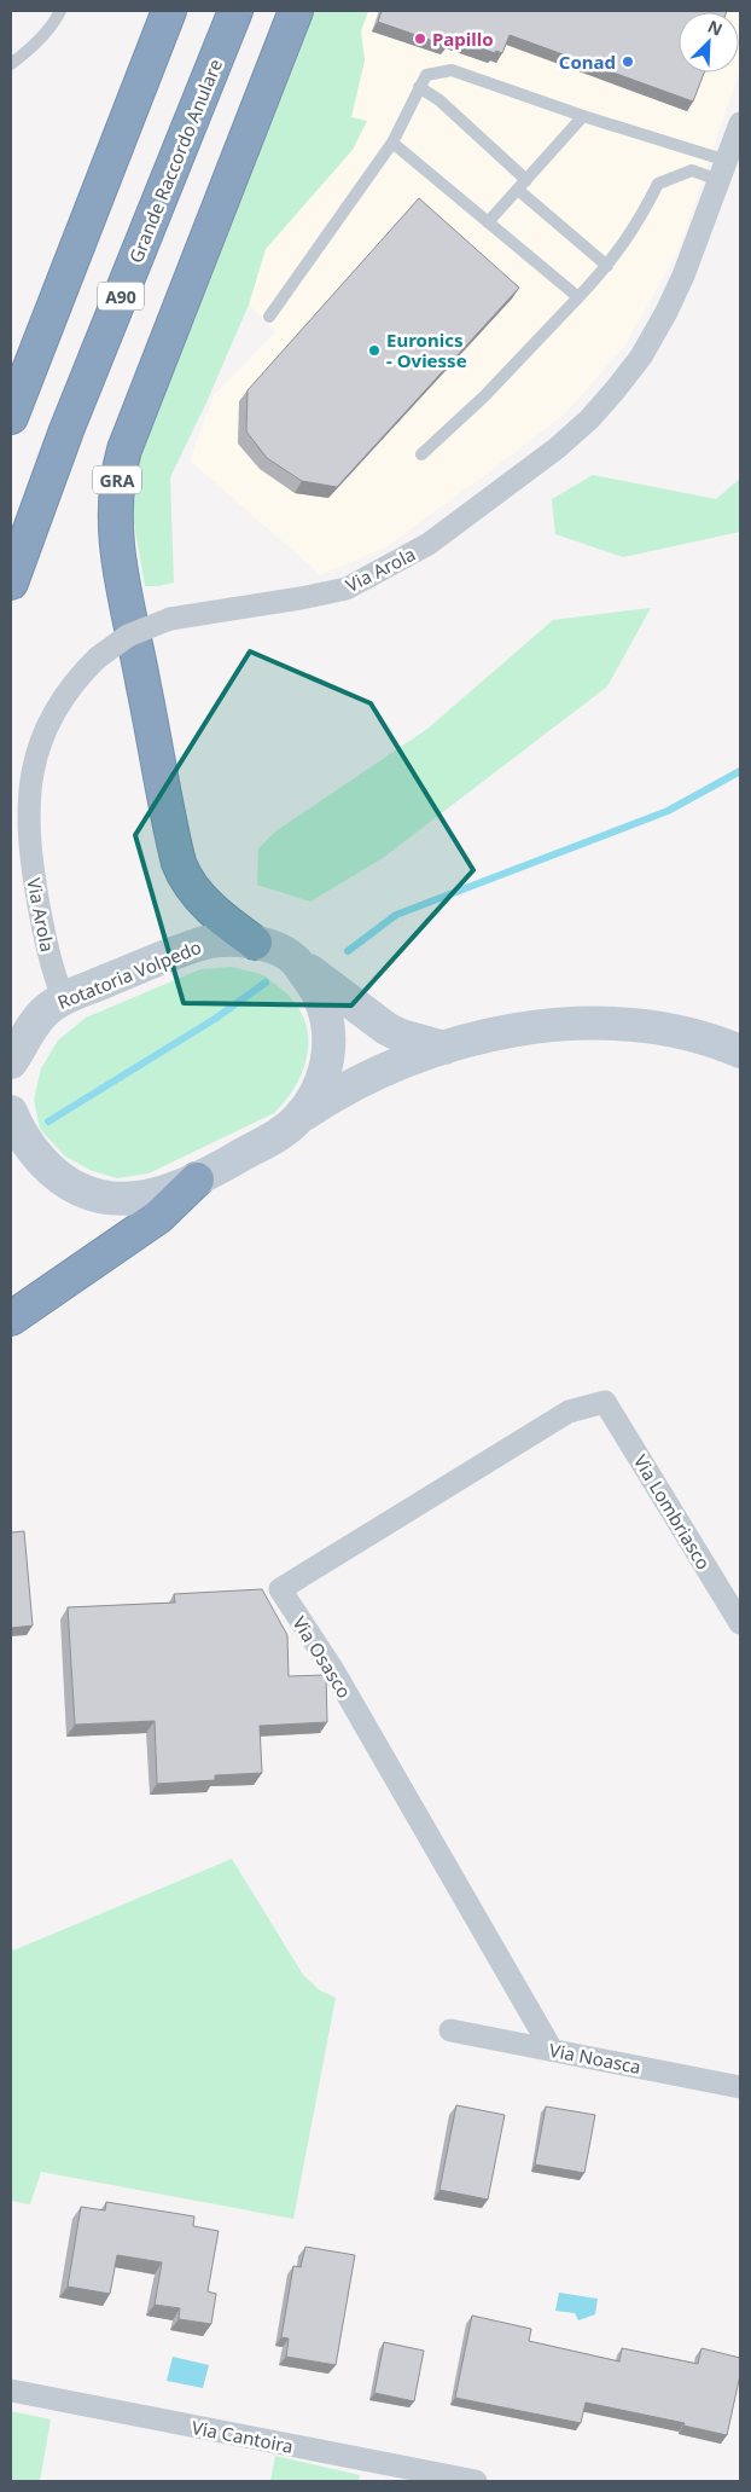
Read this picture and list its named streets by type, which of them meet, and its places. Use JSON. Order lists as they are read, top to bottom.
{
  "streets": {
    "highway": ["Grande Raccordo Anulare", "A90", "GRA"],
    "main road": ["Rotatoria Volpedo"],
    "street": [
      "Via Arola",
      "Via Lombriasco",
      "Via Osasco",
      "Via Noasca",
      "Via Cantoira"
    ]
  },
  "crossings": [
    ["GRA", "Rotatoria Volpedo"],
    ["Via Arola", "Rotatoria Volpedo"],
    ["Via Lombriasco", "Via Osasco"],
    ["Via Osasco", "Via Noasca"]
  ],
  "places": ["Papillo", "Conad", "Euronics - Oviesse"],
  "north": "top right"
}
